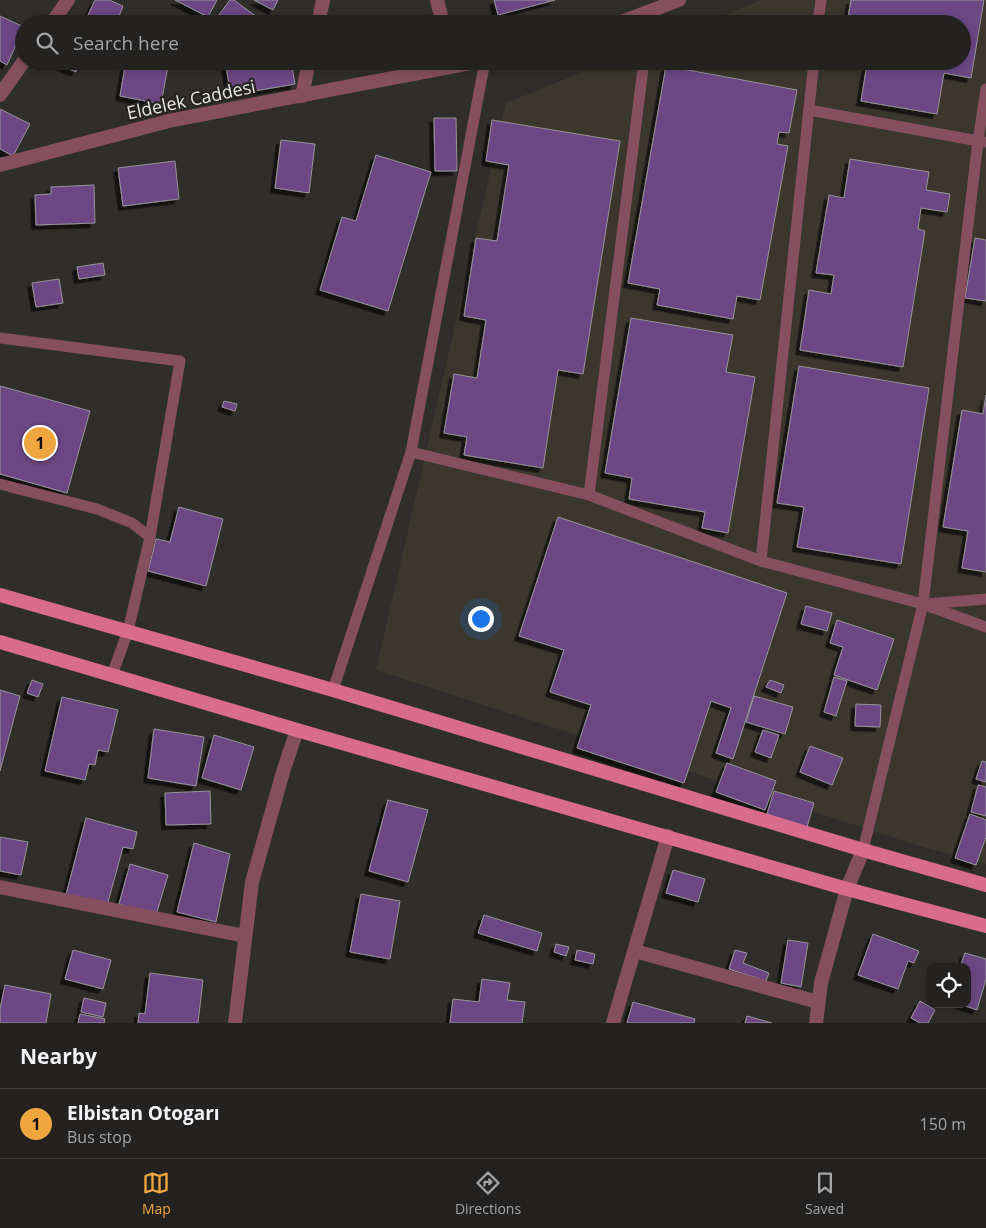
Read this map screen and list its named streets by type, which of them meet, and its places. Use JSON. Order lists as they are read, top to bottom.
{
  "streets": {
    "street": ["Eldelek Caddesi"]
  },
  "page": {
    "search": "Search here",
    "pins": "1",
    "heading": "Nearby",
    "list": [
      {
        "mark": "1",
        "name": "Elbistan Otogarı",
        "note": "Bus stop",
        "value": "150 m"
      }
    ],
    "nav": ["Map", "Directions", "Saved"]
  }
}
